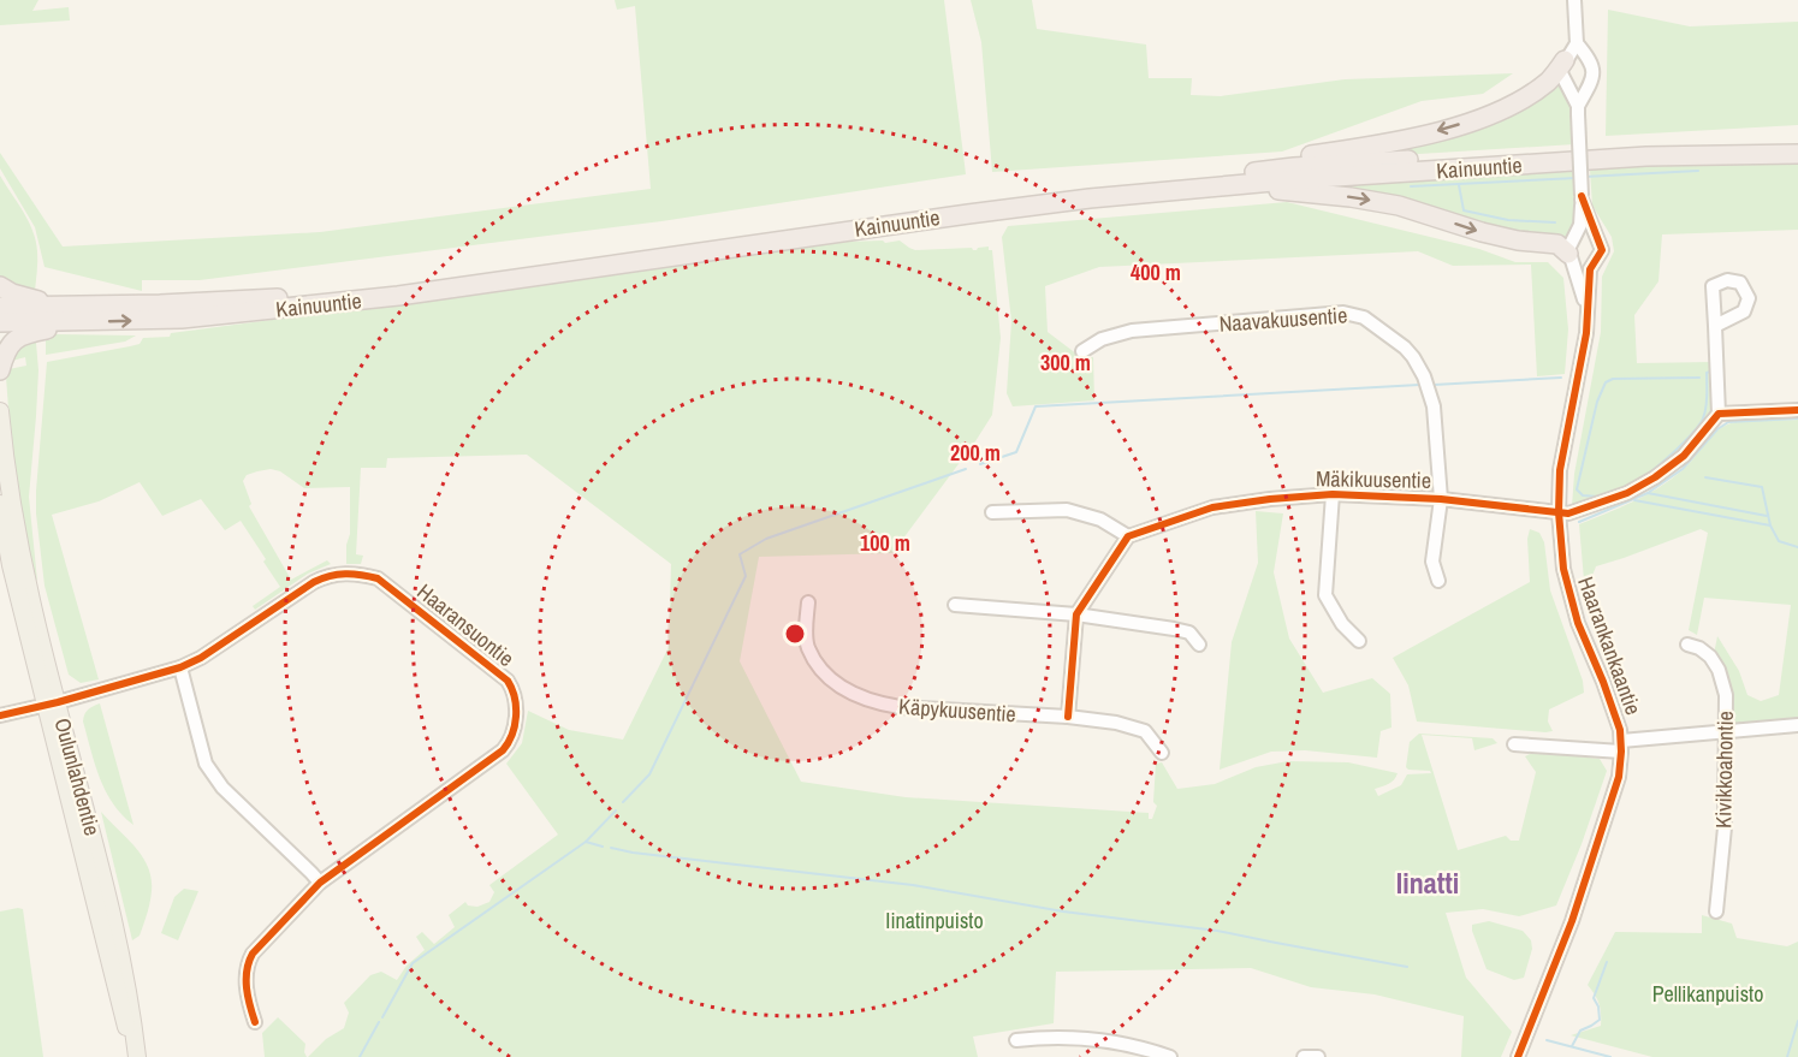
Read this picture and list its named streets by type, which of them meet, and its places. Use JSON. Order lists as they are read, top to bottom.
{
  "streets": {
    "highway": ["Kainuuntie"],
    "main road": ["Oulunlahdentie"],
    "street": [
      "Naavakuusentie",
      "Mäkikuusentie",
      "Haaransuontie",
      "Haarankankaantie",
      "Käpykuusentie",
      "Kivikkoahontie"
    ]
  },
  "crossings": [
    ["Naavakuusentie", "Mäkikuusentie"],
    ["Mäkikuusentie", "Haarankankaantie"],
    ["Haaransuontie", "Oulunlahdentie"]
  ],
  "districts": ["Iinatti"],
  "parks": ["Iinatinpuisto", "Pellikanpuisto"],
  "rings": [
    "400 m",
    "300 m",
    "200 m",
    "100 m"
  ]
}
